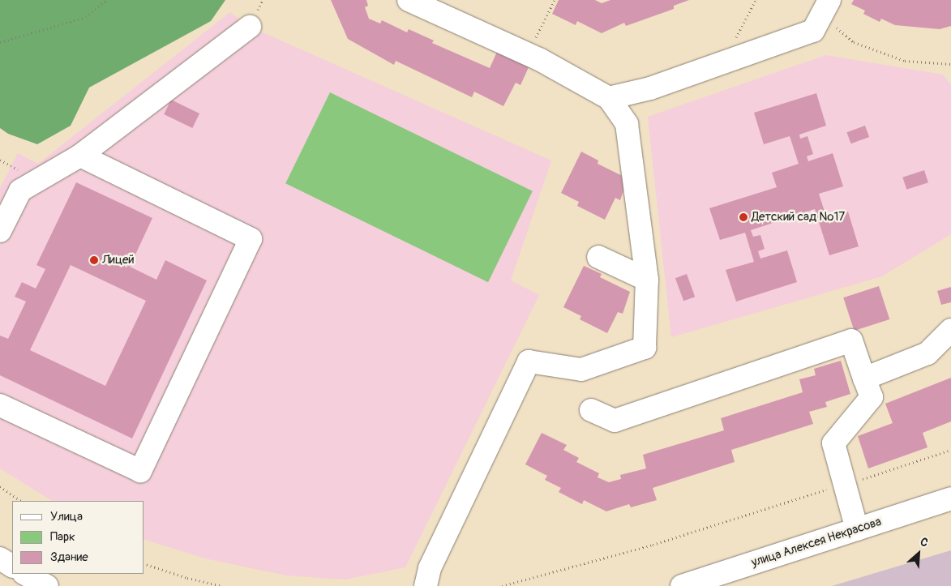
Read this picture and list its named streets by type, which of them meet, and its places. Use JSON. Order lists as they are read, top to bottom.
{
  "streets": {
    "street": ["улица Алексея Некрасова"]
  },
  "places": ["Детский сад №17", "Лицей"],
  "legend": ["Улица", "Парк", "Здание"],
  "north": "top right"
}
